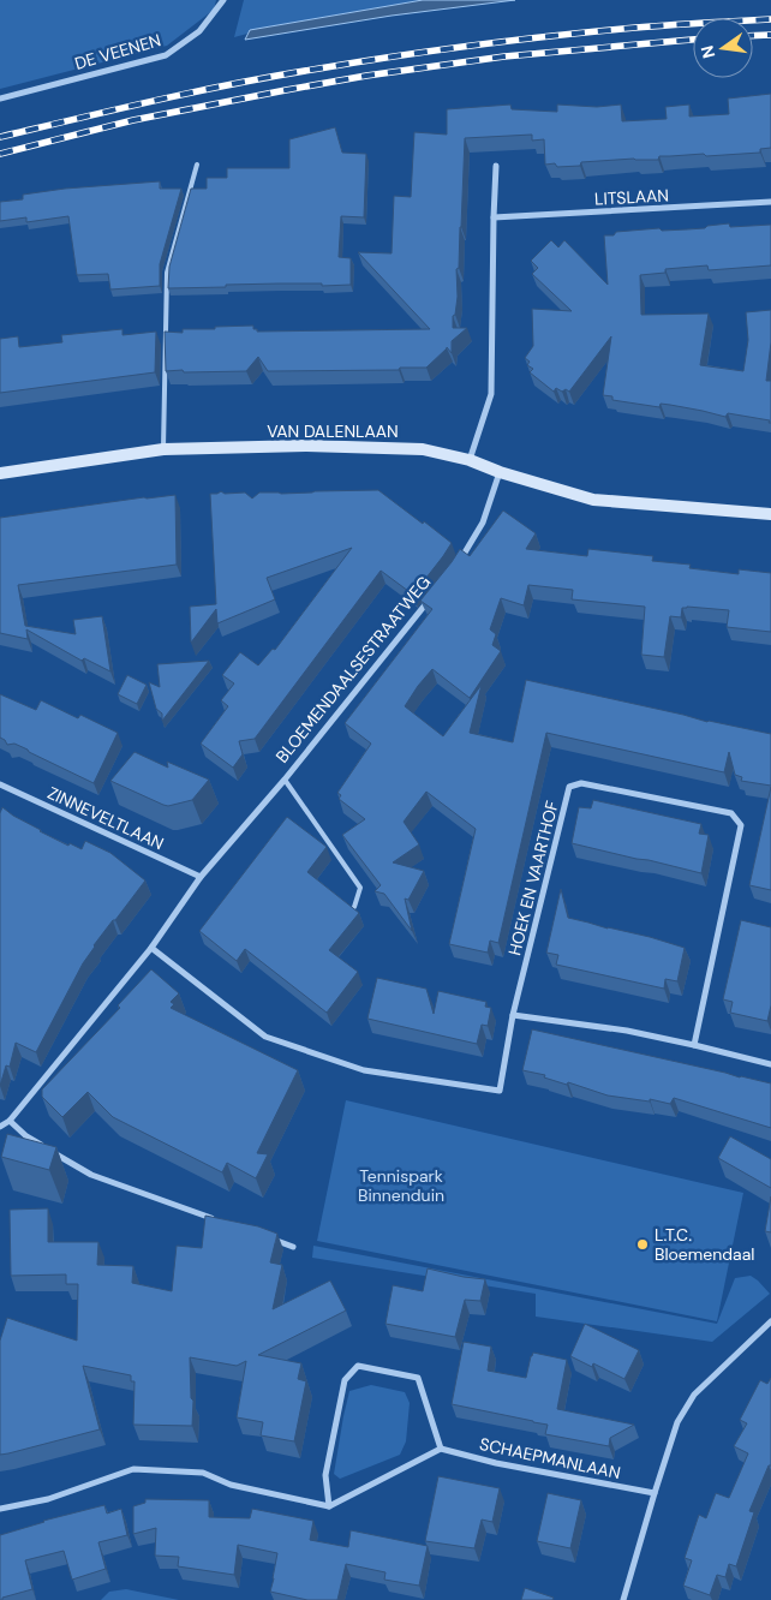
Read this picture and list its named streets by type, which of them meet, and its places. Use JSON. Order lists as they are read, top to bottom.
{
  "streets": {
    "street": [
      "DE VEENEN",
      "LITSLAAN",
      "VAN DALENLAAN",
      "BLOEMENDAALSESTRAATWEG",
      "ZINNEVELTLAAN",
      "HOEK EN VAARTHOF",
      "SCHAEPMANLAAN"
    ]
  },
  "crossings": [
    ["BLOEMENDAALSESTRAATWEG", "ZINNEVELTLAAN"],
    ["BLOEMENDAALSESTRAATWEG", "HOEK EN VAARTHOF"]
  ],
  "parks": ["Tennispark Binnenduin"],
  "places": ["L.T.C. Bloemendaal"],
  "north": "left"
}
